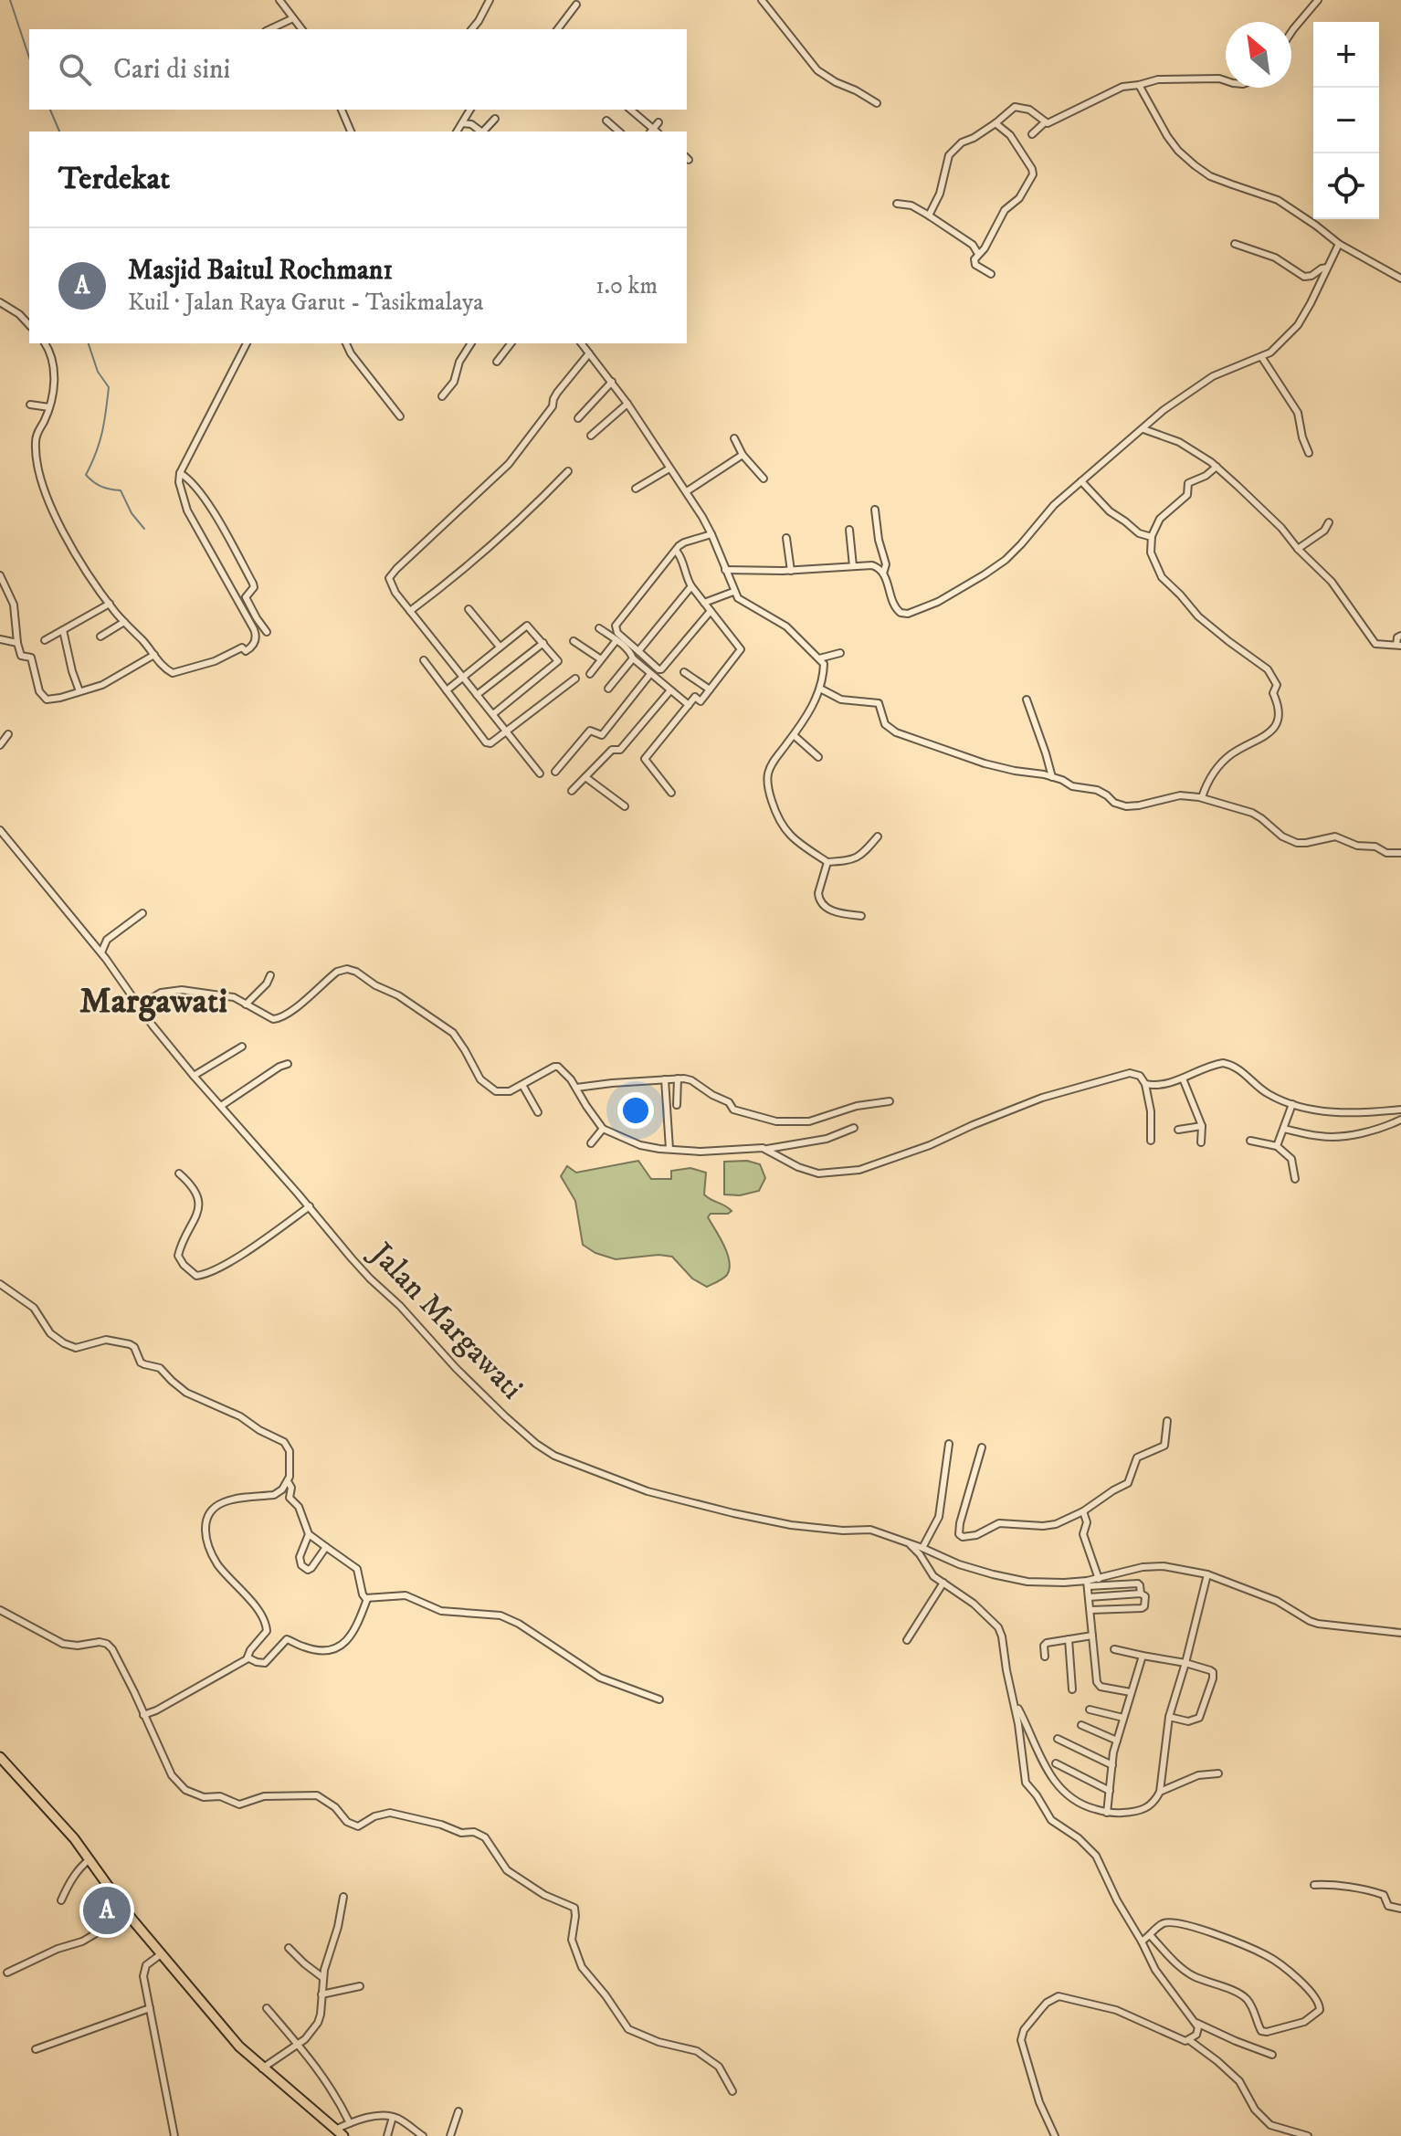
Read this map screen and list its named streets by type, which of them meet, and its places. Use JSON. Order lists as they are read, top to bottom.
{
  "streets": {
    "street": ["Jalan Margawati"]
  },
  "districts": ["Margawati"],
  "north": "top left",
  "page": {
    "map_buttons": ["+", "−"],
    "search": "Cari di sini",
    "heading": "Terdekat",
    "list": [
      {
        "mark": "A",
        "name": "Masjid Baitul Rochman1",
        "note": "Kuil · Jalan Raya Garut - Tasikmalaya",
        "value": "1.0 km"
      }
    ],
    "pins": "A"
  }
}
